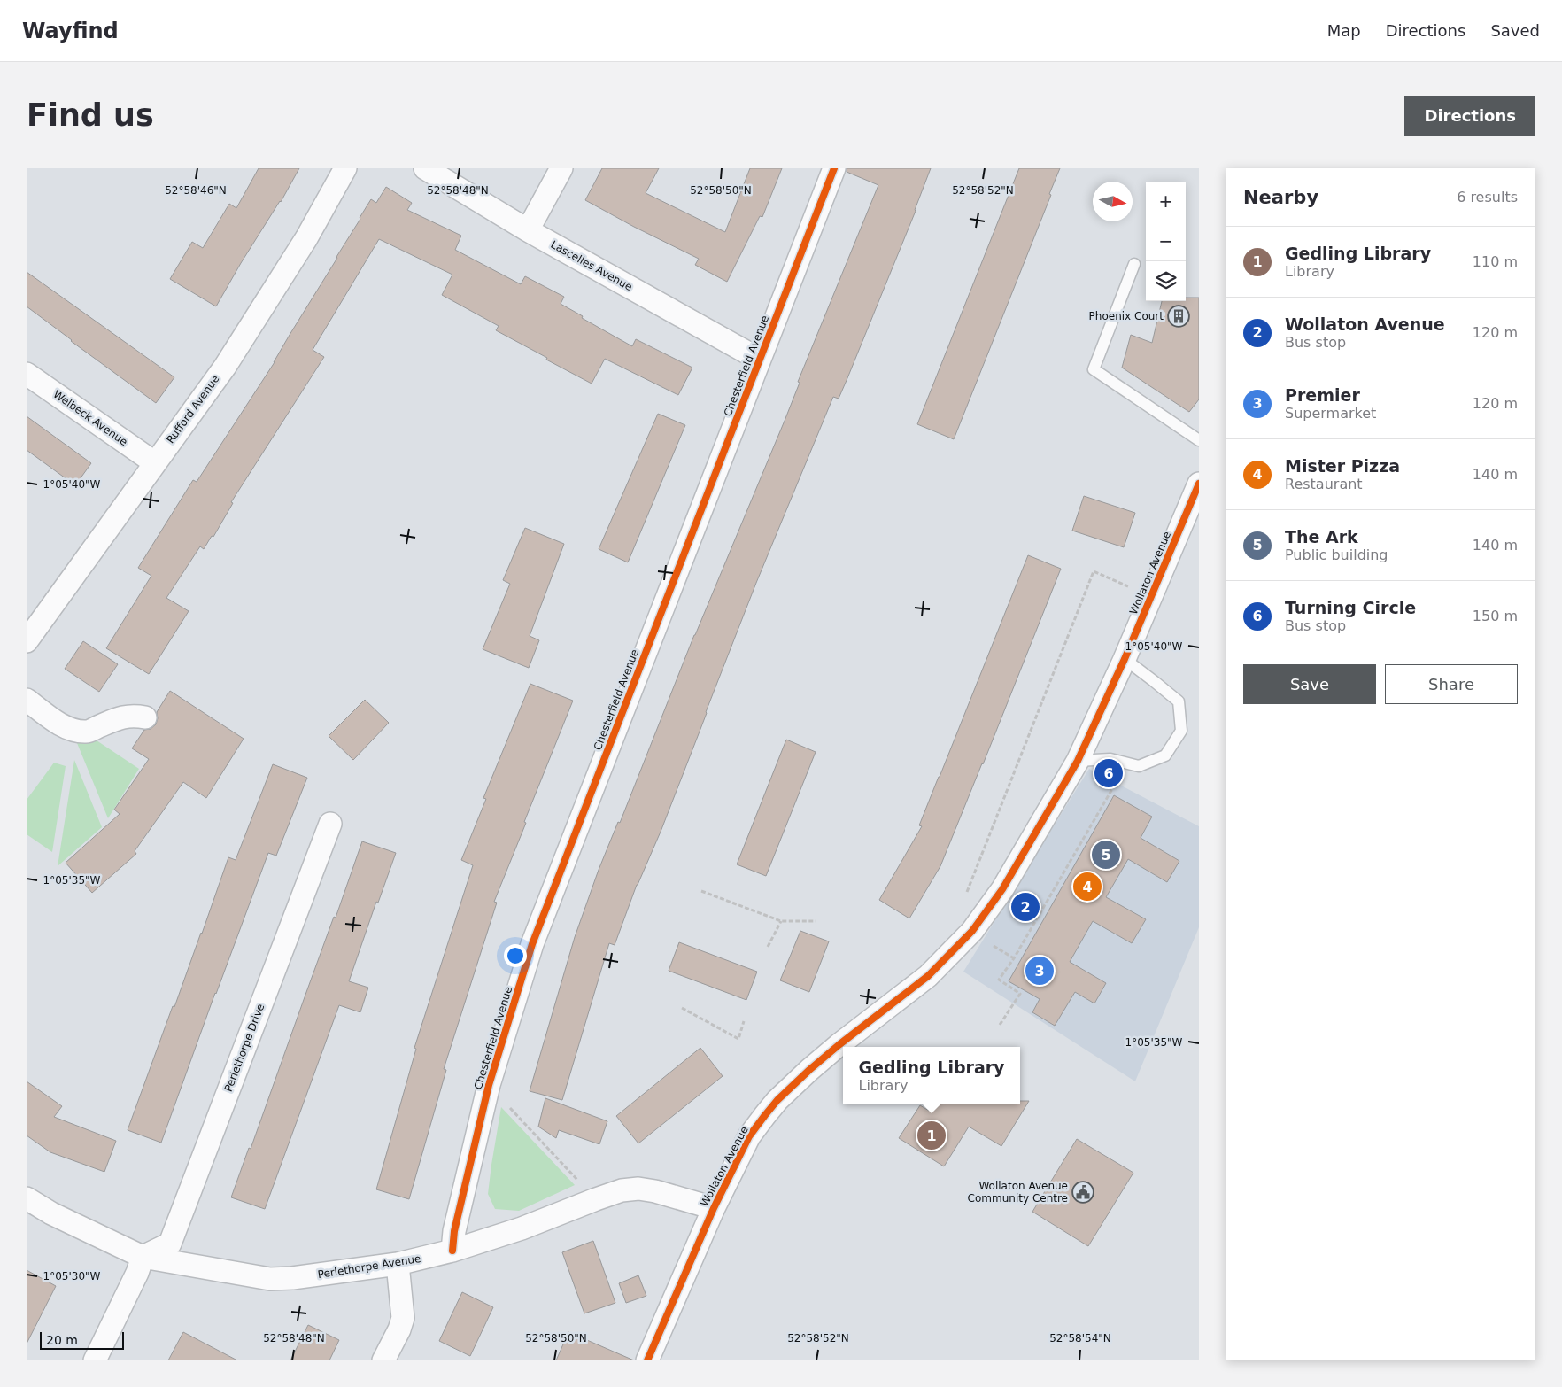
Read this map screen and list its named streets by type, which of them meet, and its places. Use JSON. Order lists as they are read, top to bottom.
{
  "streets": {
    "street": [
      "Lascelles Avenue",
      "Chesterfield Avenue",
      "Rufford Avenue",
      "Welbeck Avenue",
      "Wollaton Avenue",
      "Perlethorpe Drive",
      "Perlethorpe Avenue"
    ]
  },
  "crossings": [
    ["Lascelles Avenue", "Chesterfield Avenue"],
    ["Chesterfield Avenue", "Perlethorpe Avenue"],
    ["Rufford Avenue", "Welbeck Avenue"],
    ["Wollaton Avenue", "Perlethorpe Avenue"],
    ["Perlethorpe Drive", "Perlethorpe Avenue"]
  ],
  "places": {
    "building": ["Phoenix Court"],
    "public building": ["Wollaton Avenue Community Centre"]
  },
  "scale_bar": "20 m",
  "north": "right",
  "page": {
    "header": "Wayfind",
    "nav": ["Map", "Directions", "Saved"],
    "buttons": [
      "Directions",
      ["Save", "Share"]
    ],
    "title": "Find us",
    "heading": ["Nearby", "6 results"],
    "map_buttons": ["+", "−"],
    "list": [
      {
        "mark": "1",
        "name": "Gedling Library",
        "note": "Library",
        "value": "110 m"
      },
      {
        "mark": "2",
        "name": "Wollaton Avenue",
        "note": "Bus stop",
        "value": "120 m"
      },
      {
        "mark": "3",
        "name": "Premier",
        "note": "Supermarket",
        "value": "120 m"
      },
      {
        "mark": "4",
        "name": "Mister Pizza",
        "note": "Restaurant",
        "value": "140 m"
      },
      {
        "mark": "5",
        "name": "The Ark",
        "note": "Public building",
        "value": "140 m"
      },
      {
        "mark": "6",
        "name": "Turning Circle",
        "note": "Bus stop",
        "value": "150 m"
      }
    ],
    "pins": [
      "6",
      "5",
      "4",
      "2",
      "3",
      "1"
    ],
    "popup": ["Gedling Library", "Library"],
    "scale": "20 m"
  },
  "coordinates": [
    "52°58'46\"N",
    "52°58'48\"N",
    "52°58'50\"N",
    "52°58'52\"N",
    "1°05'40\"W",
    "1°05'35\"W",
    "1°05'30\"W",
    "52°58'54\"N"
  ]
}
